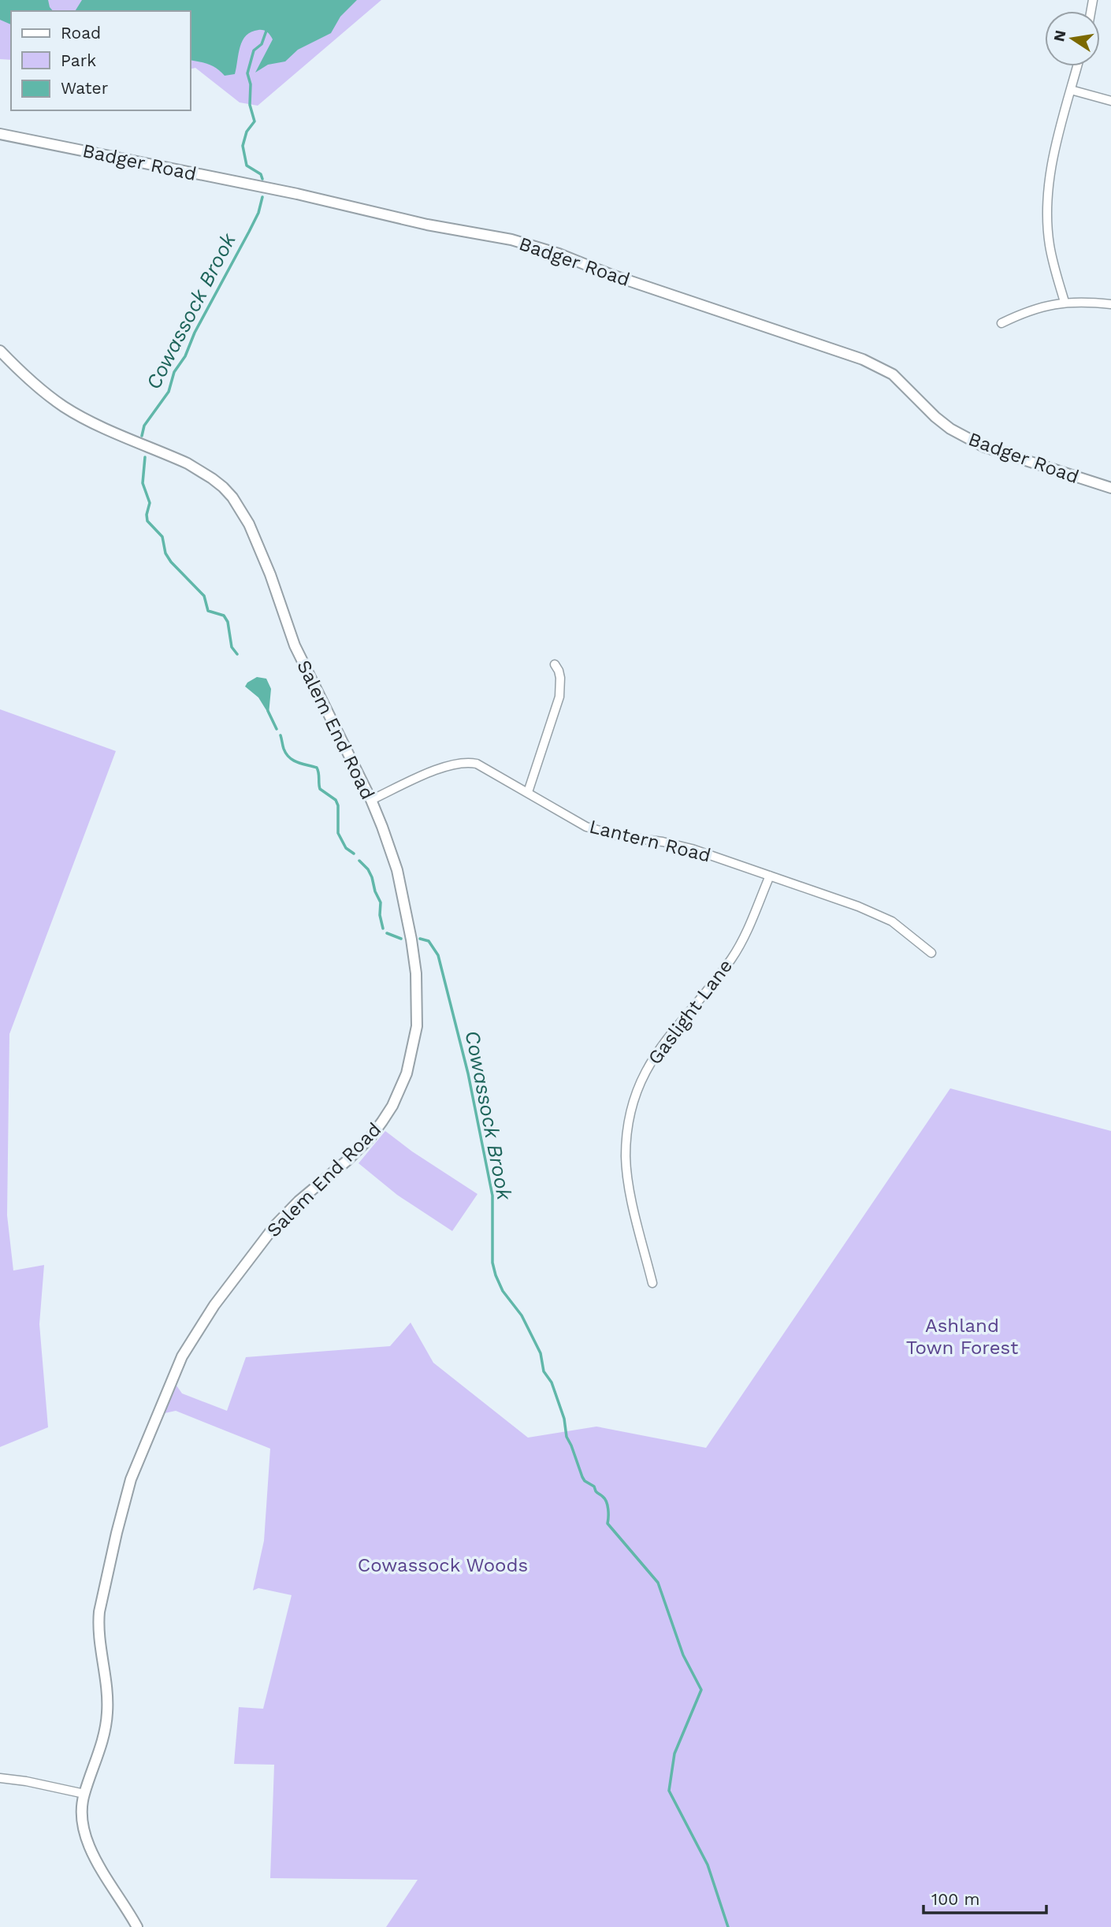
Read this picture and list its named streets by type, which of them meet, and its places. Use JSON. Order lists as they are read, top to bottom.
{
  "streets": {
    "street": [
      "Badger Road",
      "Salem End Road",
      "Lantern Road",
      "Gaslight Lane"
    ]
  },
  "crossings": [
    ["Salem End Road", "Lantern Road"],
    ["Lantern Road", "Gaslight Lane"]
  ],
  "water": ["Cowassock Brook"],
  "parks": ["Ashland Town Forest", "Cowassock Woods"],
  "legend": ["Road", "Park", "Water"],
  "scale_bar": "100 m",
  "north": "left"
}
